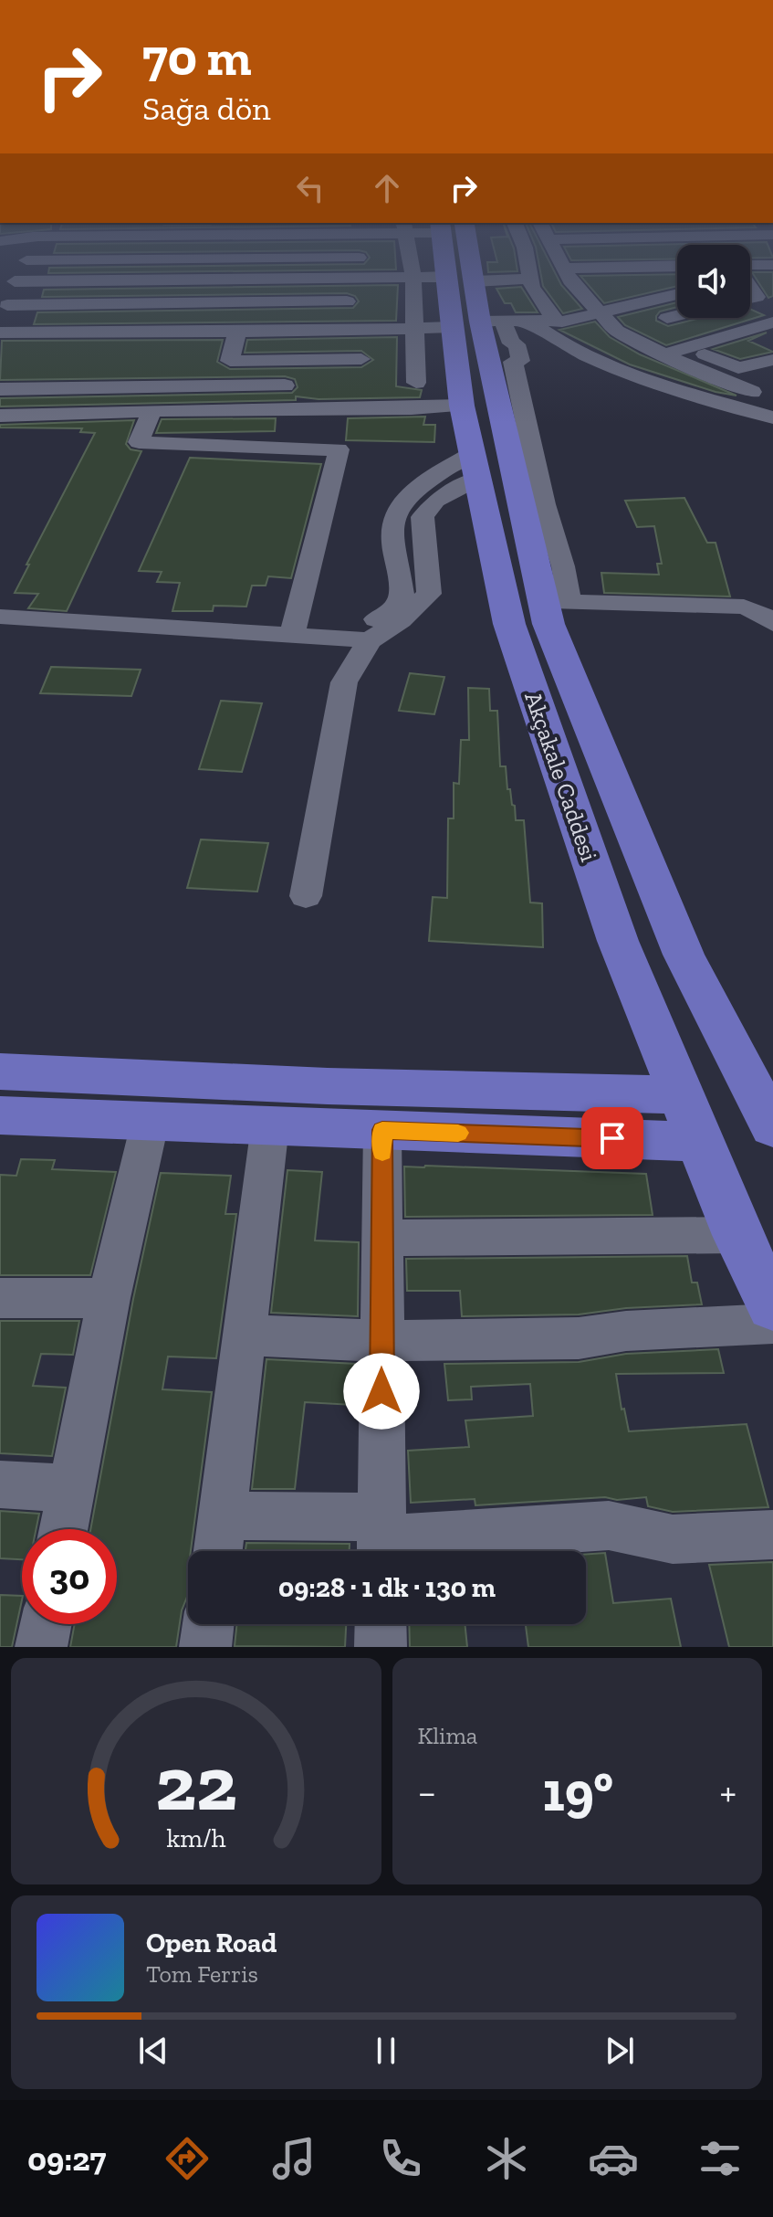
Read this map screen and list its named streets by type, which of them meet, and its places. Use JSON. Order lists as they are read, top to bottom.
{
  "streets": {
    "main road": ["Akçakale Caddesi"]
  },
  "page": {
    "turn": ["70 m", "Sağa dön"],
    "limit": "30",
    "trip": "09:28 · 1 dk · 130 m",
    "tile": "Klima",
    "heat": ["−", "19°", "+"],
    "song": ["Open Road", "Tom Ferris"],
    "tabs": "09:27",
    "gauge": ["22", "km/h"]
  }
}
